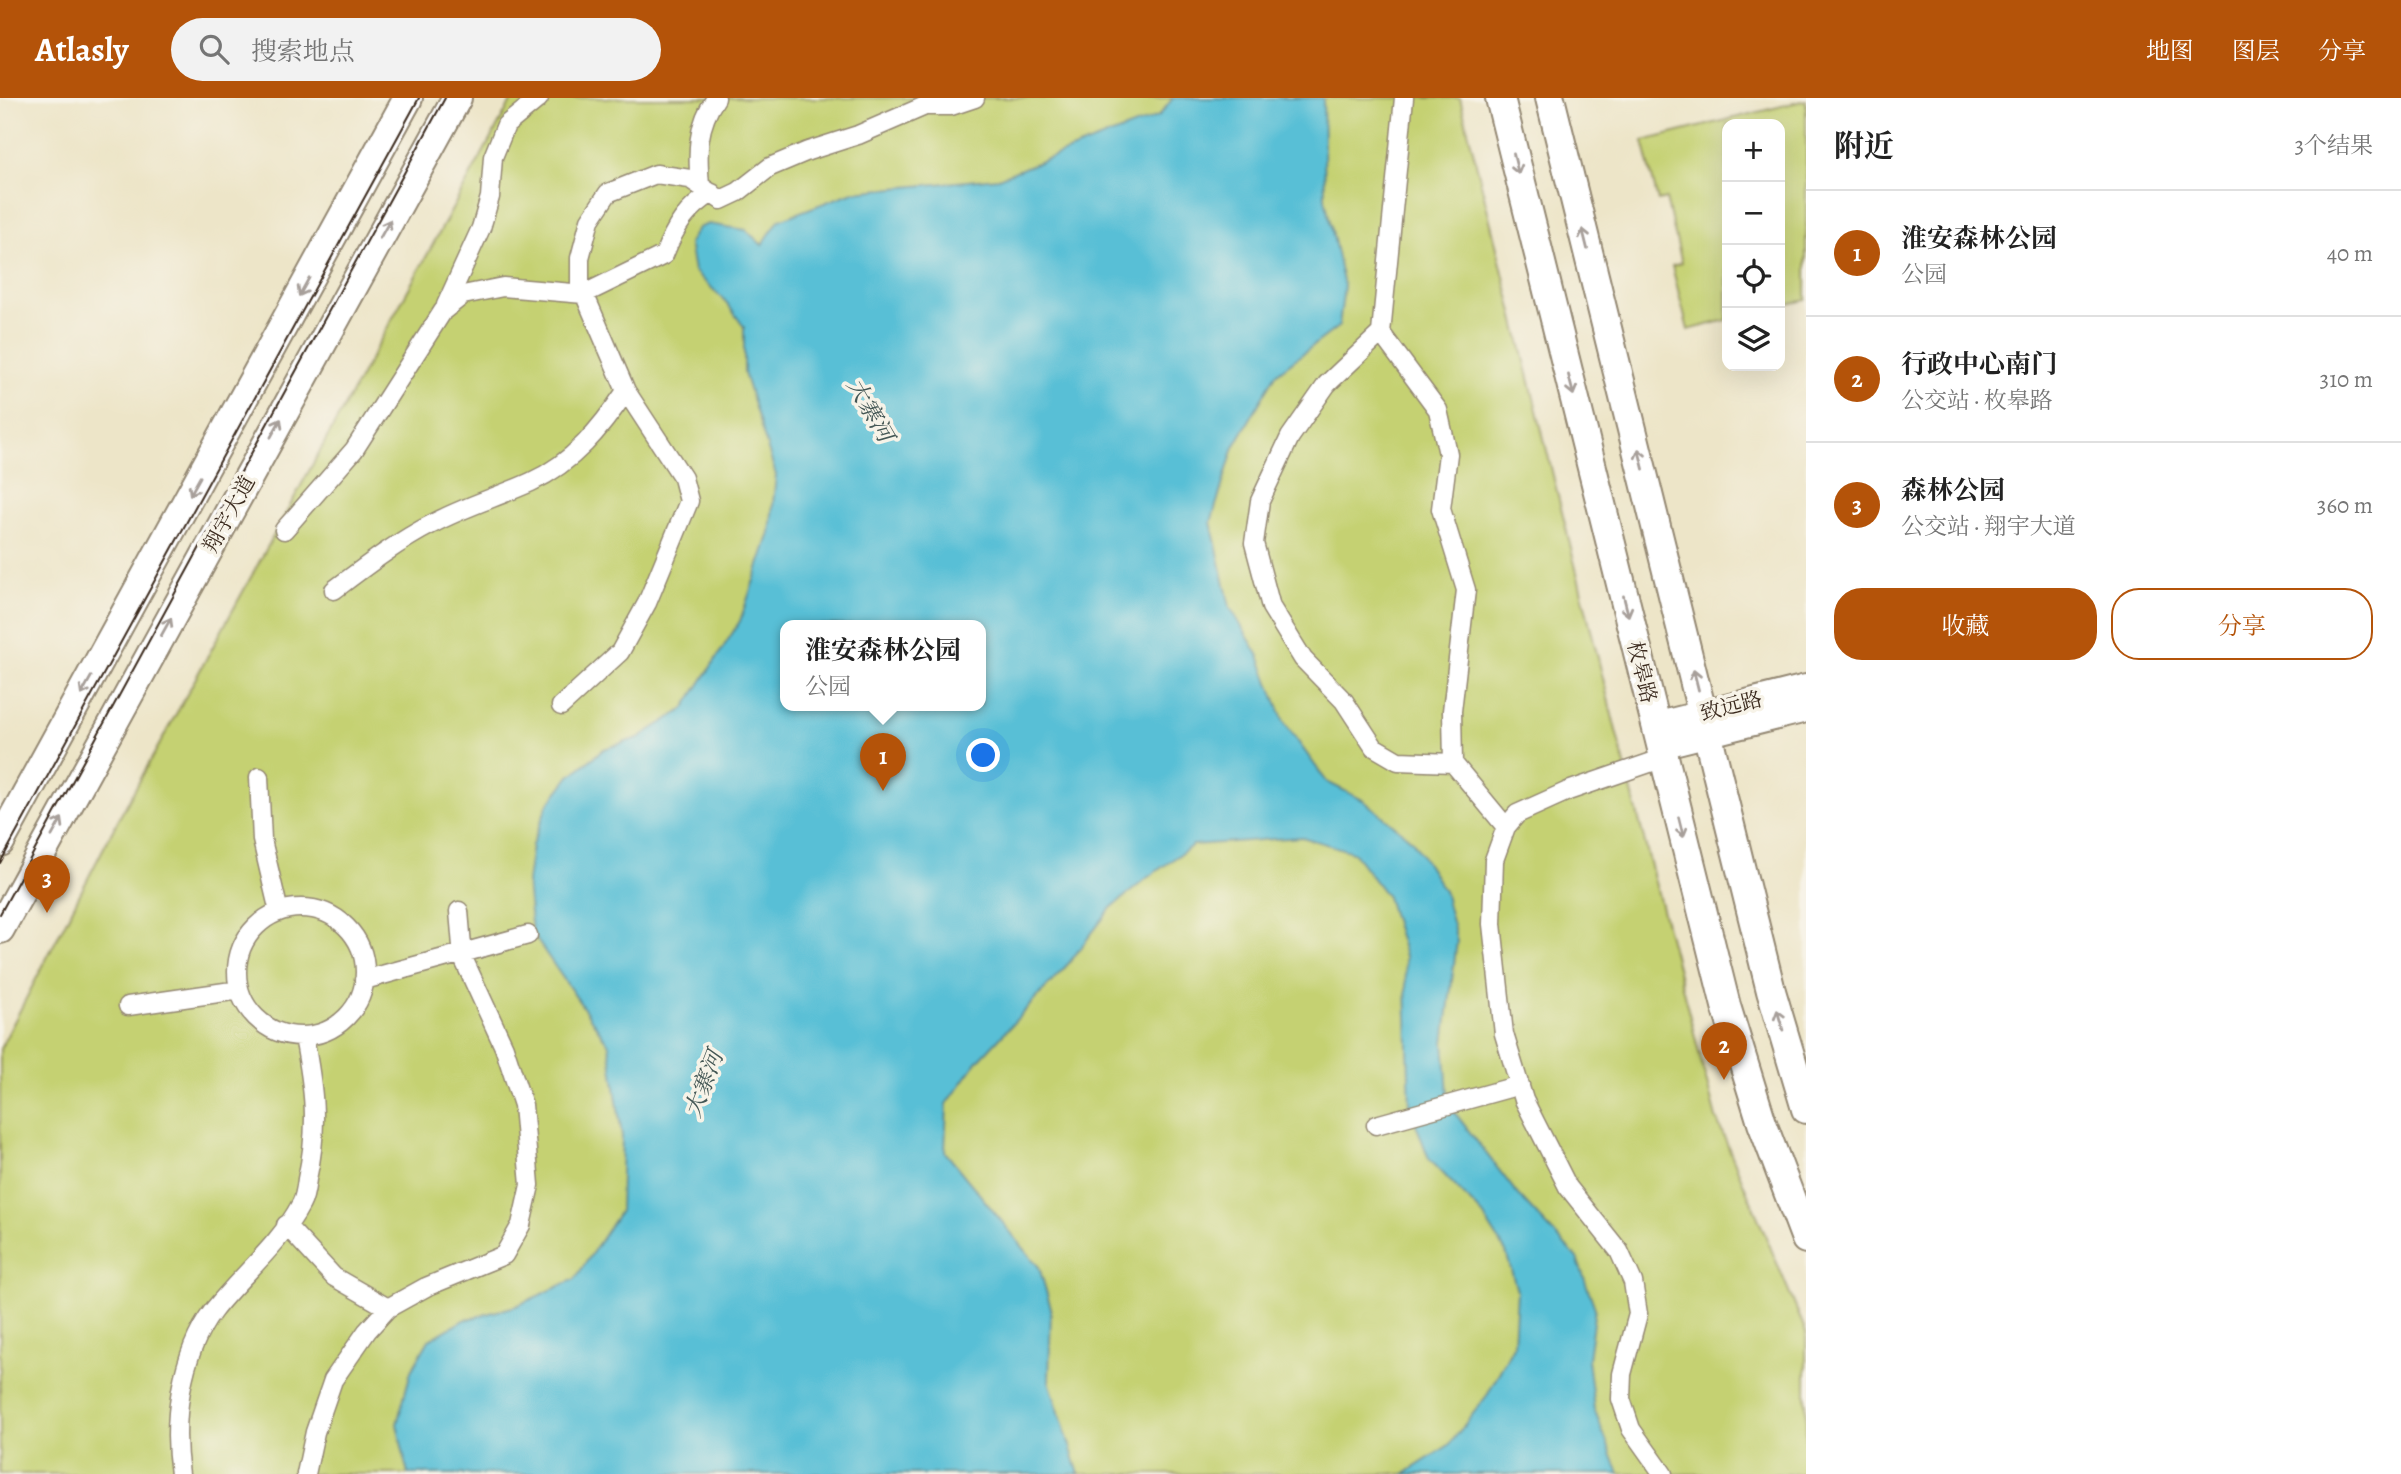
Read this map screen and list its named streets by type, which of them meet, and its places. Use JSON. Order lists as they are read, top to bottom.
{
  "streets": {
    "main road": ["翔宇大道", "枚皋路"],
    "street": ["致远路"]
  },
  "crossings": [
    ["枚皋路", "致远路"]
  ],
  "water": ["大寨河"],
  "page": {
    "header": "Atlasly",
    "search": "搜索地点",
    "nav": ["地图", "图层", "分享"],
    "heading": ["附近", "3个结果"],
    "map_buttons": ["+", "−"],
    "list": [
      {
        "mark": "1",
        "name": "淮安森林公园",
        "note": "公园",
        "value": "40 m"
      },
      {
        "mark": "2",
        "name": "行政中心南门",
        "note": "公交站 · 枚皋路",
        "value": "310 m"
      },
      {
        "mark": "3",
        "name": "森林公园",
        "note": "公交站 · 翔宇大道",
        "value": "360 m"
      }
    ],
    "buttons": ["收藏", "分享"],
    "popup": ["淮安森林公园", "公园"],
    "pins": ["1", "3", "2"]
  }
}
